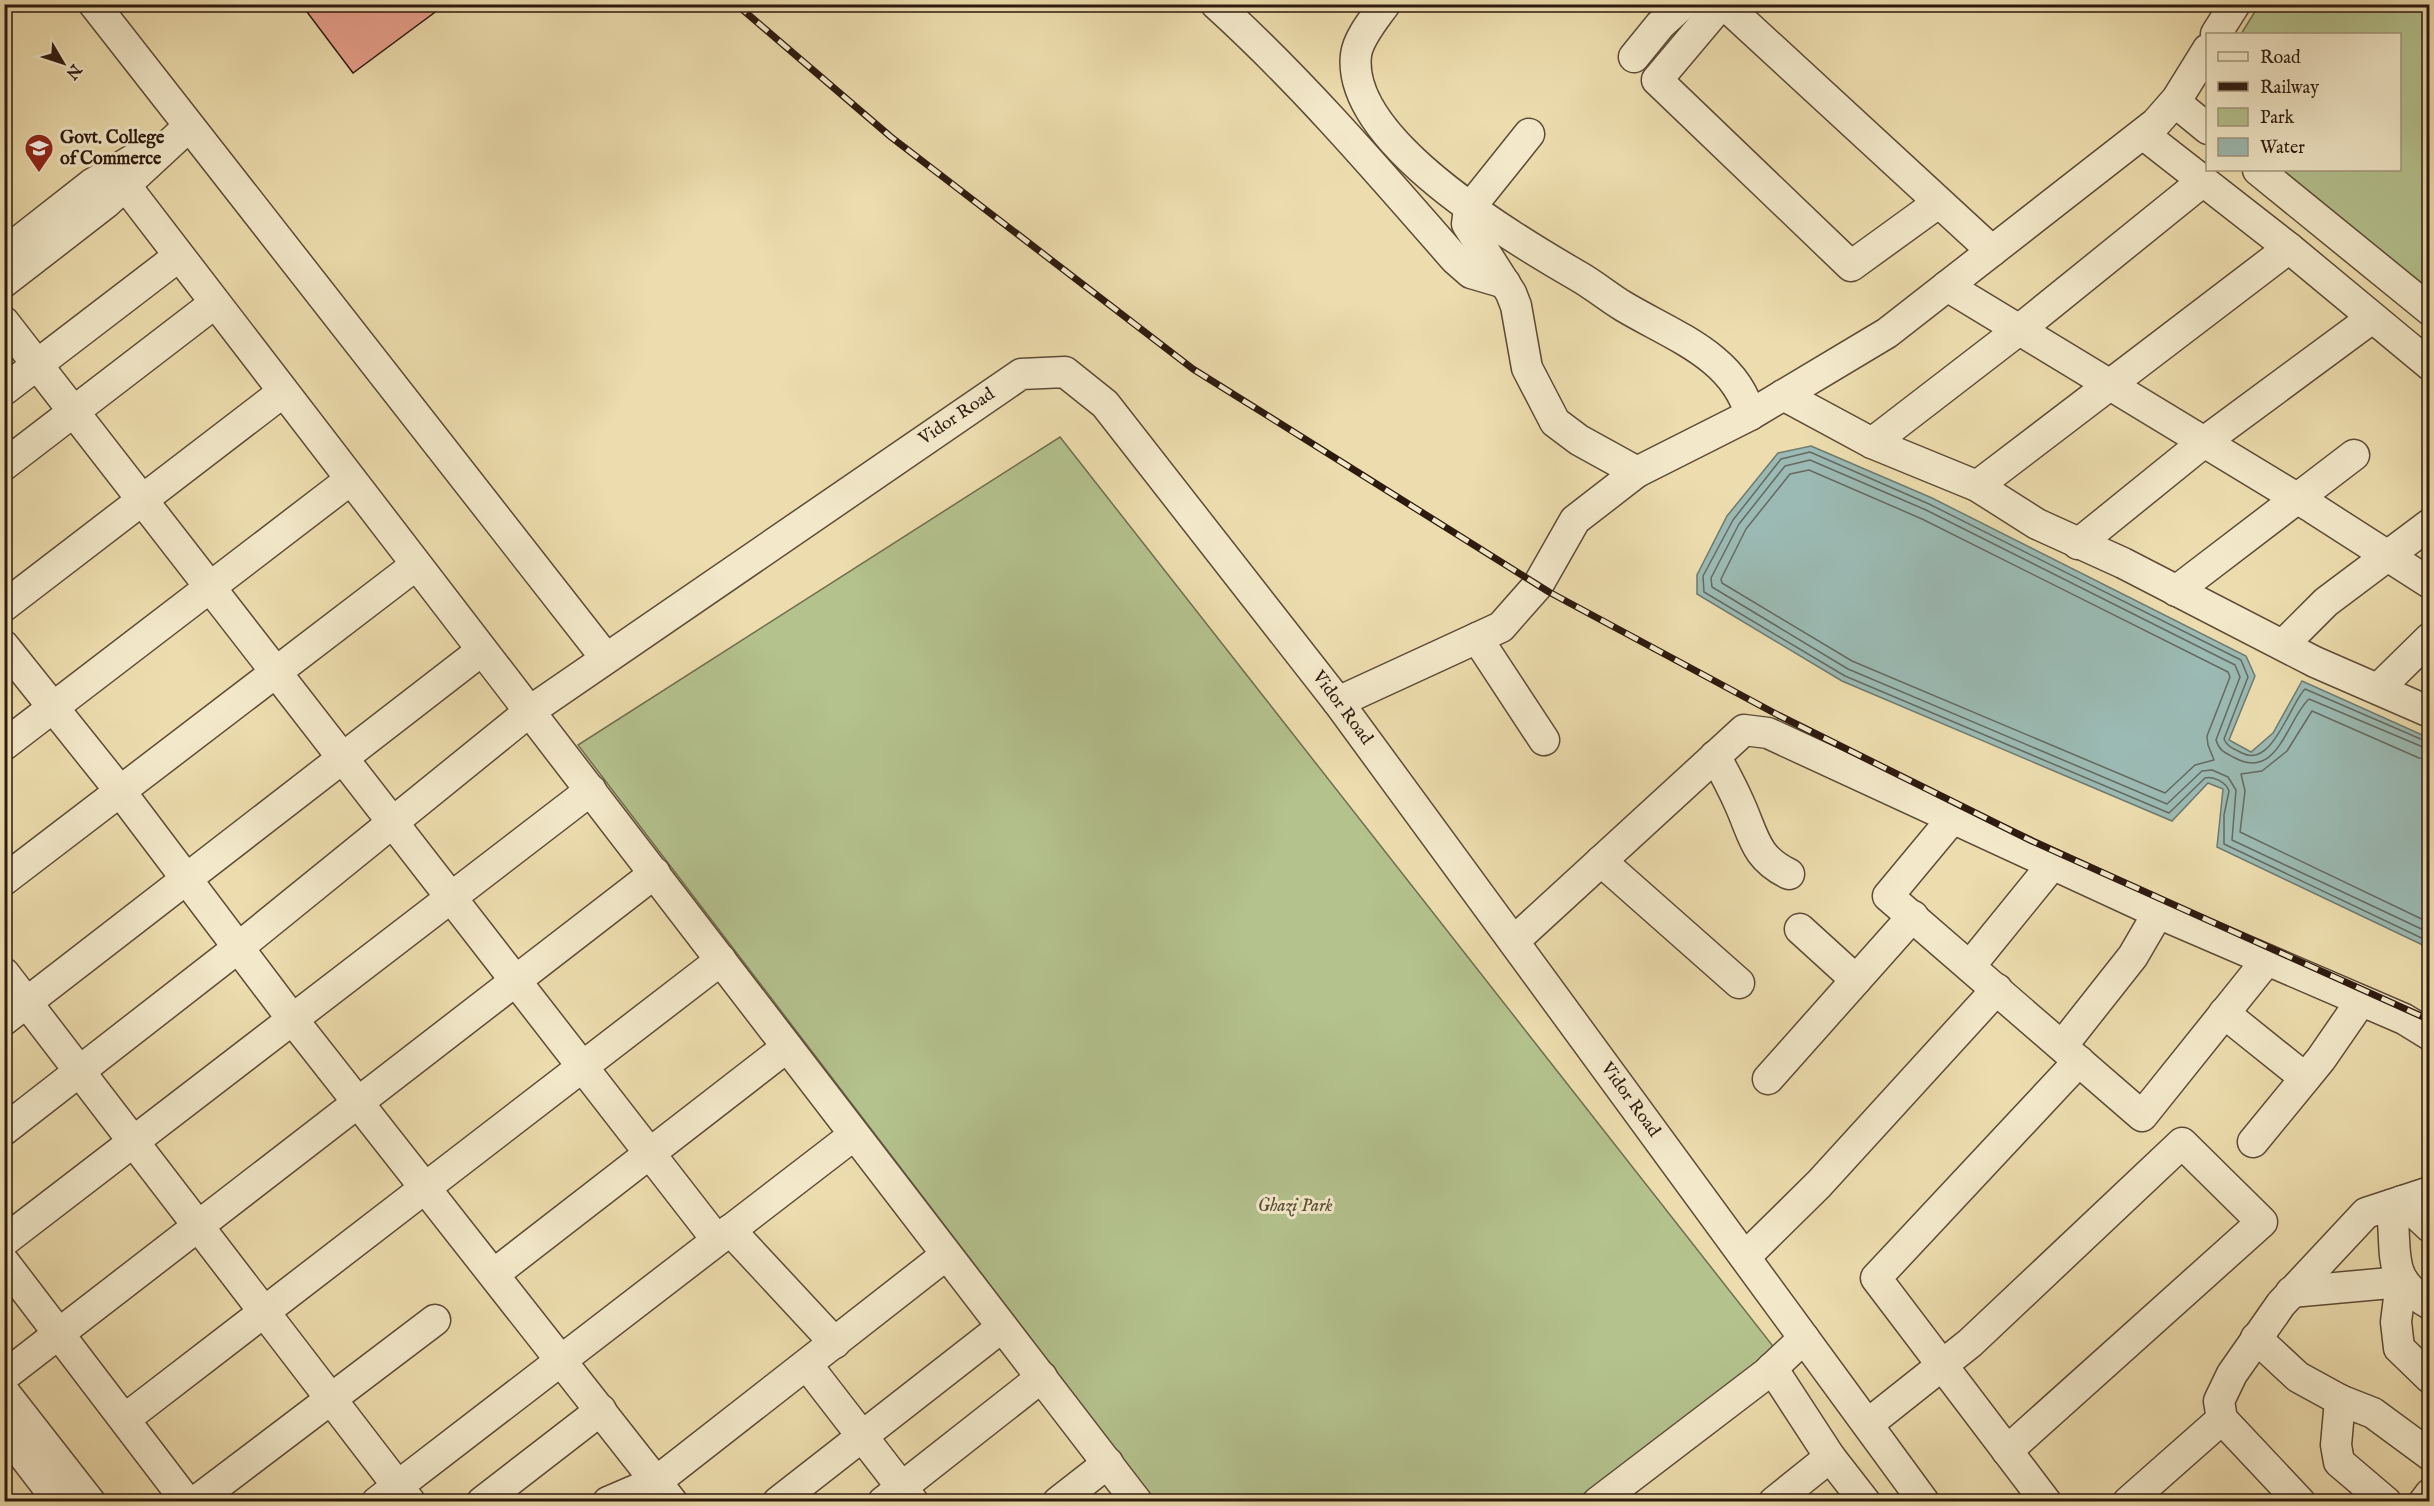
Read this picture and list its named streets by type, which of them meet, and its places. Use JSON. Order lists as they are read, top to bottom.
{
  "streets": {
    "street": ["Vidor Road"]
  },
  "parks": ["Ghazi Park"],
  "places": {
    "school or university": ["Govt. College of Commerce"]
  },
  "legend": [
    "Road",
    "Railway",
    "Park",
    "Water"
  ],
  "north": "bottom right"
}
